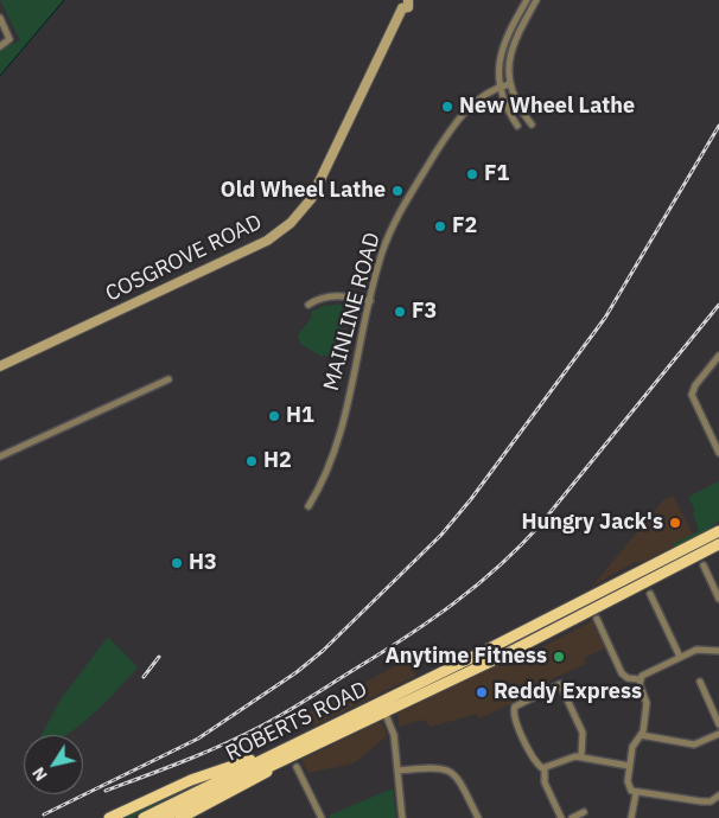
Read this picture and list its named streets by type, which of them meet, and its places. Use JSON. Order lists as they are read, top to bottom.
{
  "streets": {
    "highway": ["ROBERTS ROAD"],
    "main road": ["COSGROVE ROAD"],
    "street": ["MAINLINE ROAD"]
  },
  "places": [
    "New Wheel Lathe",
    "F1",
    "Old Wheel Lathe",
    "F2",
    "F3",
    "H1",
    "H2",
    "Hungry Jack's",
    "H3",
    "Anytime Fitness",
    "Reddy Express"
  ],
  "north": "bottom left"
}
